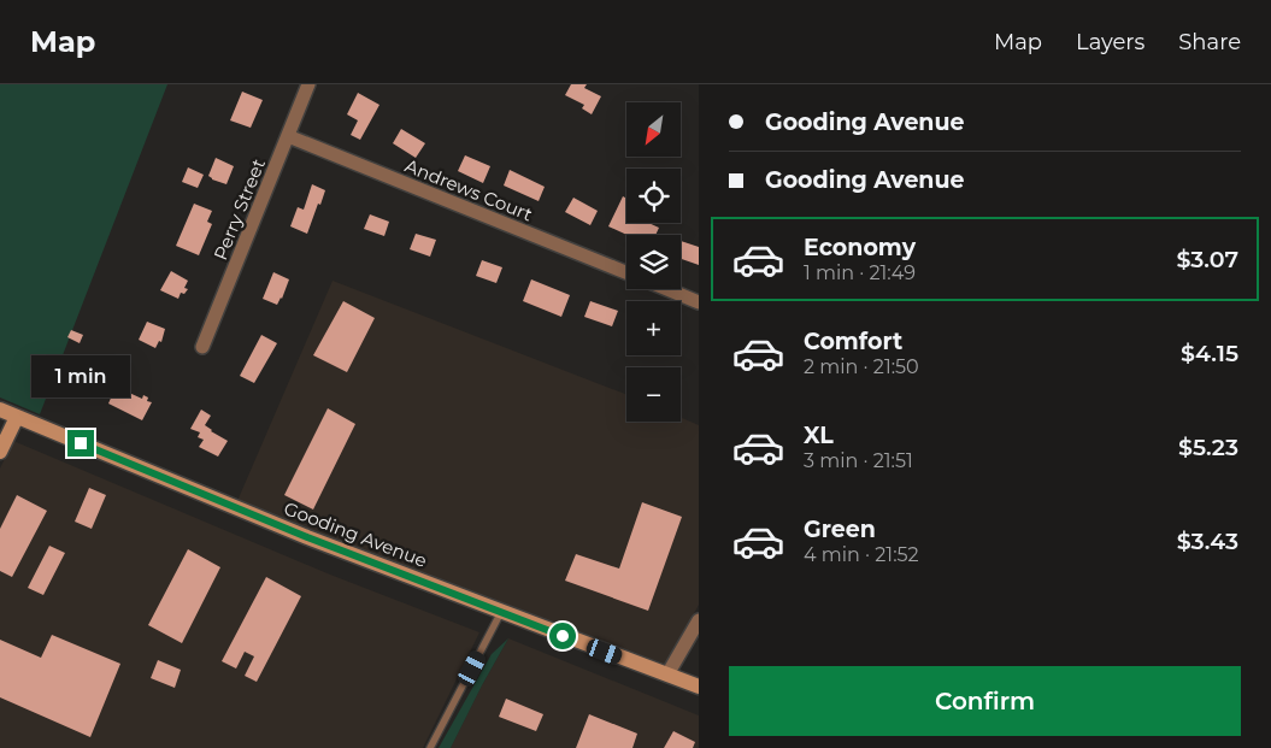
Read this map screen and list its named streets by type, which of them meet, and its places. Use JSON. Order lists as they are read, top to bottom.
{
  "streets": {
    "main road": ["Gooding Avenue"],
    "street": ["Andrews Court", "Perry Street"]
  },
  "crossings": [
    ["Andrews Court", "Perry Street"]
  ],
  "north": "bottom left",
  "page": {
    "header": "Map",
    "nav": ["Map", "Layers", "Share"],
    "banner": ["Gooding Avenue", "Gooding Avenue"],
    "map_buttons": ["+", "−"],
    "list": [
      {
        "name": "Economy",
        "note": "1 min · 21:49",
        "value": "$3.07"
      },
      {
        "name": "Comfort",
        "note": "2 min · 21:50",
        "value": "$4.15"
      },
      {
        "name": "XL",
        "note": "3 min · 21:51",
        "value": "$5.23"
      },
      {
        "name": "Green",
        "note": "4 min · 21:52",
        "value": "$3.43"
      }
    ],
    "bubble": "1 min",
    "buttons": "Confirm"
  }
}
